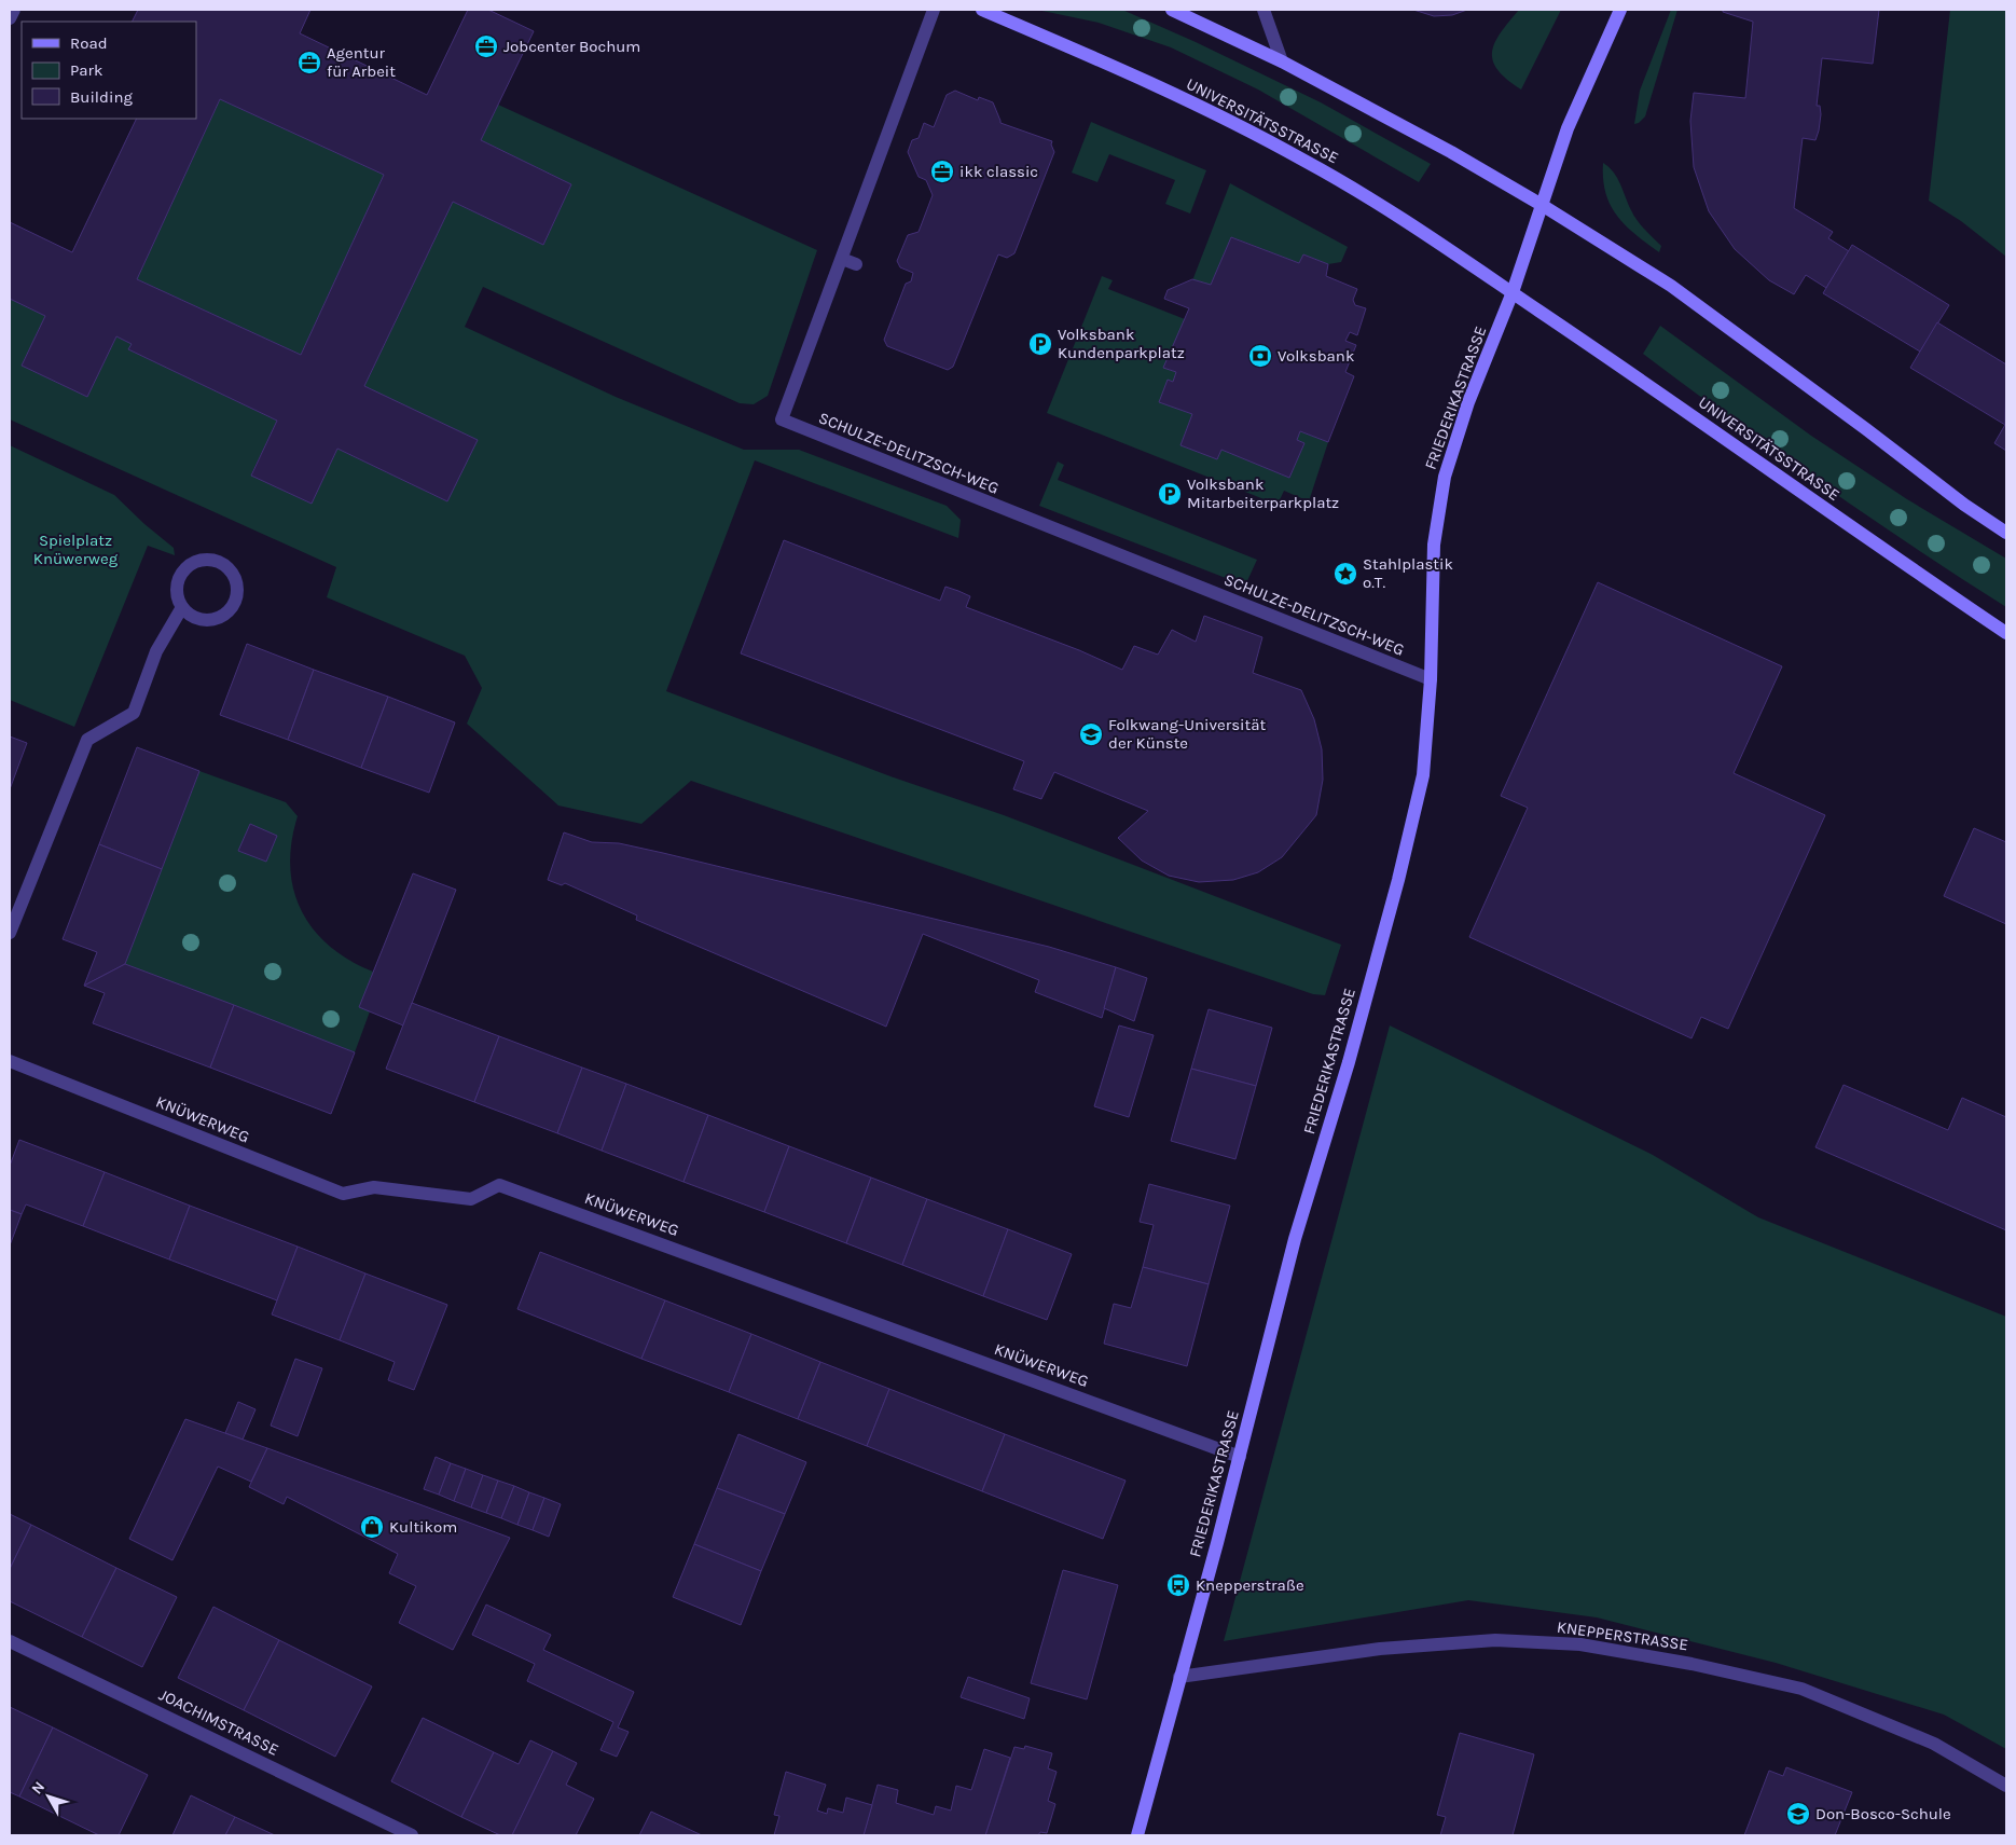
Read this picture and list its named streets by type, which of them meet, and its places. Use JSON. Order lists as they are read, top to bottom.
{
  "streets": {
    "main road": ["UNIVERSITÄTSSTRASSE", "FRIEDERIKASTRASSE"],
    "street": [
      "SCHULZE-DELITZSCH-WEG",
      "KNÜWERWEG",
      "KNEPPERSTRASSE",
      "JOACHIMSTRASSE"
    ]
  },
  "crossings": [
    ["UNIVERSITÄTSSTRASSE", "FRIEDERIKASTRASSE"],
    ["FRIEDERIKASTRASSE", "SCHULZE-DELITZSCH-WEG"],
    ["FRIEDERIKASTRASSE", "KNÜWERWEG"],
    ["FRIEDERIKASTRASSE", "KNEPPERSTRASSE"]
  ],
  "parks": ["Spielplatz Knüwerweg"],
  "places": {
    "office": ["Jobcenter Bochum", "Agentur für Arbeit", "ikk classic"],
    "parking": ["Volksbank Kundenparkplatz", "Volksbank Mitarbeiterparkplatz"],
    "bank": ["Volksbank"],
    "place": ["Stahlplastik o.T."],
    "school or university": ["Folkwang-Universität der Künste", "Don-Bosco-Schule"],
    "shop": ["Kultikom"],
    "bus stop": ["Knepperstraße"]
  },
  "legend": ["Road", "Park", "Building"],
  "north": "top left"
}
